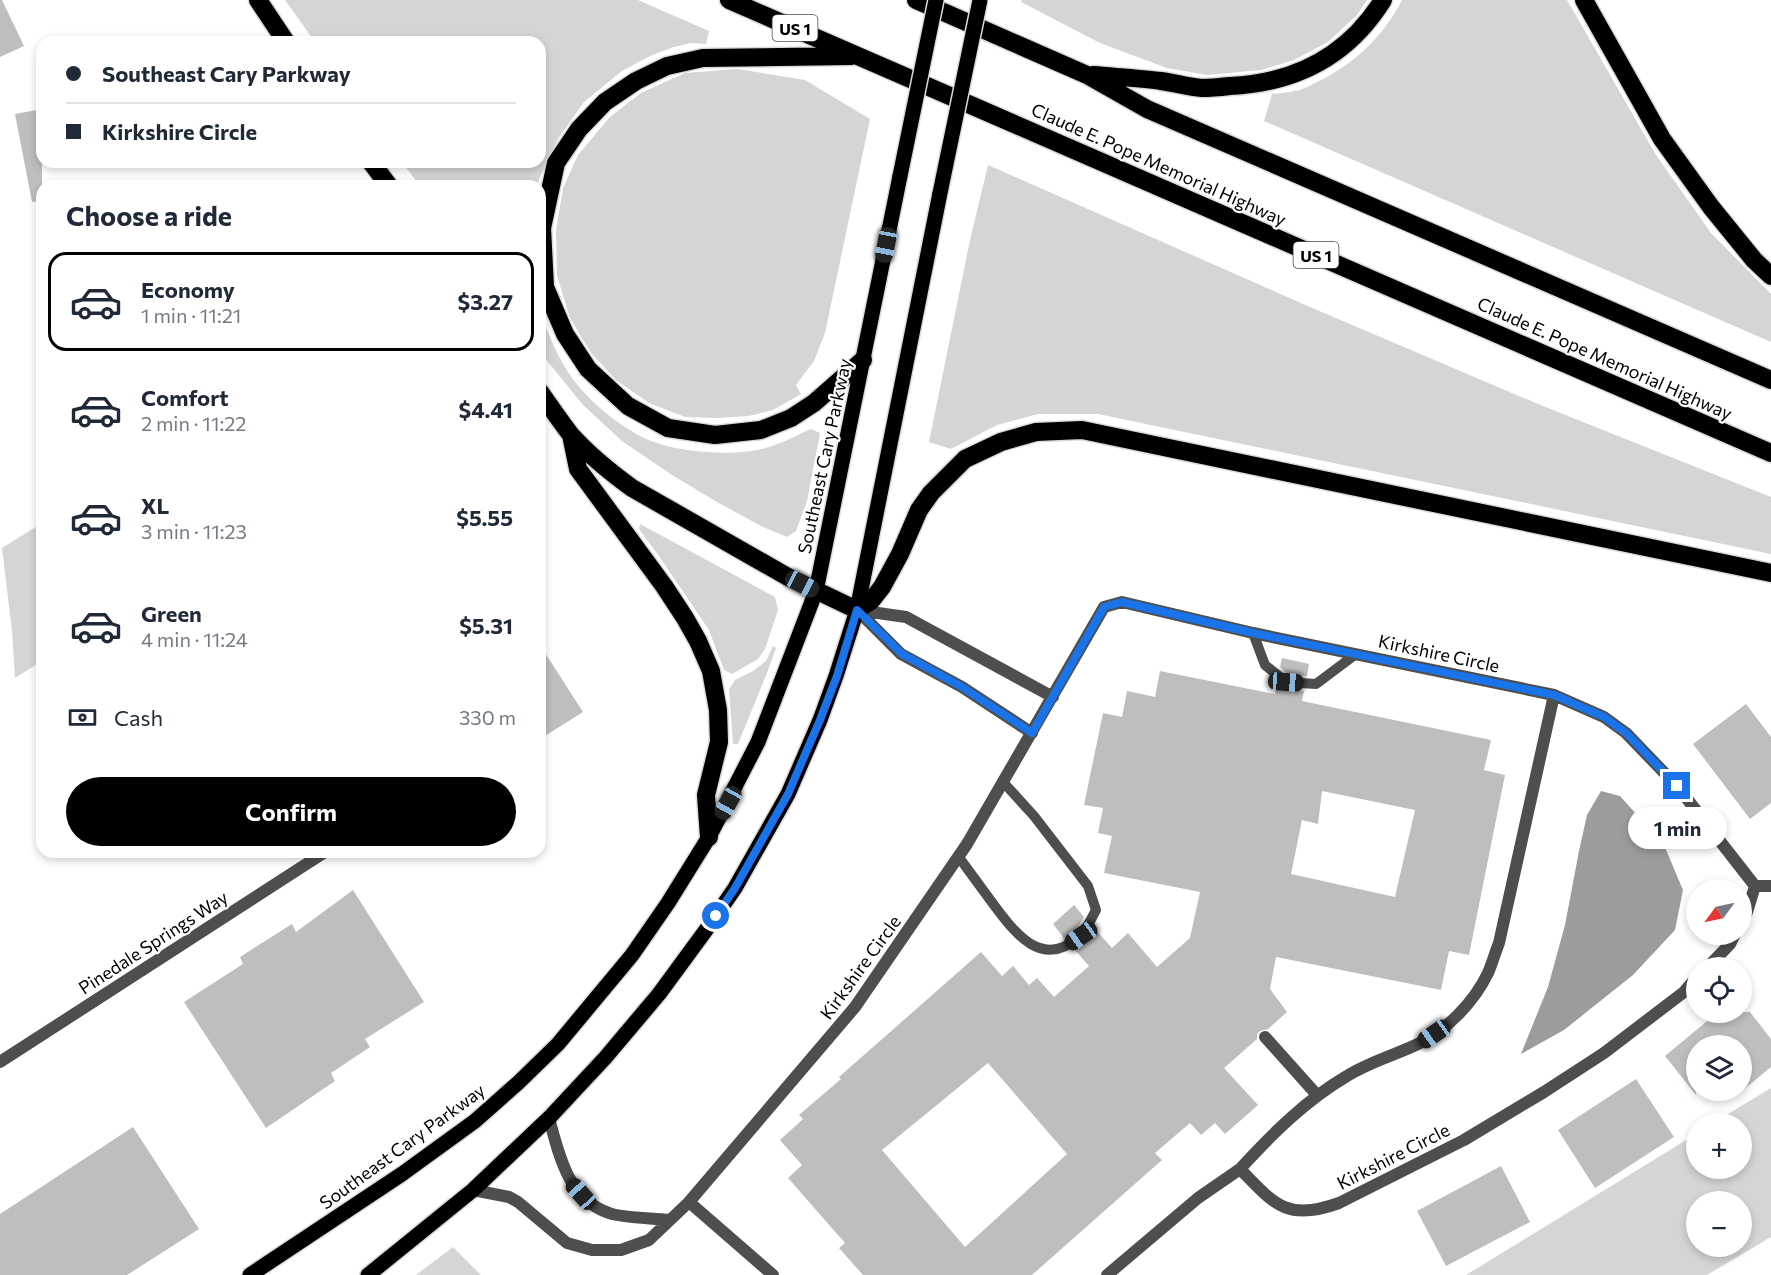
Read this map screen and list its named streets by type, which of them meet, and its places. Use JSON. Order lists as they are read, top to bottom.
{
  "streets": {
    "highway": ["US 1", "Claude E. Pope Memorial Highway"],
    "main road": ["Southeast Cary Parkway"],
    "street": ["Kirkshire Circle", "Pinedale Springs Way"]
  },
  "north": "bottom left",
  "page": {
    "banner": ["Southeast Cary Parkway", "Kirkshire Circle"],
    "heading": "Choose a ride",
    "list": [
      {
        "name": "Economy",
        "note": "1 min · 11:21",
        "value": "$3.27"
      },
      {
        "name": "Comfort",
        "note": "2 min · 11:22",
        "value": "$4.41"
      },
      {
        "name": "XL",
        "note": "3 min · 11:23",
        "value": "$5.55"
      },
      {
        "name": "Green",
        "note": "4 min · 11:24",
        "value": "$5.31"
      }
    ],
    "pay": ["Cash", "330 m"],
    "buttons": "Confirm",
    "bubble": "1 min",
    "map_buttons": ["+", "−"]
  }
}
